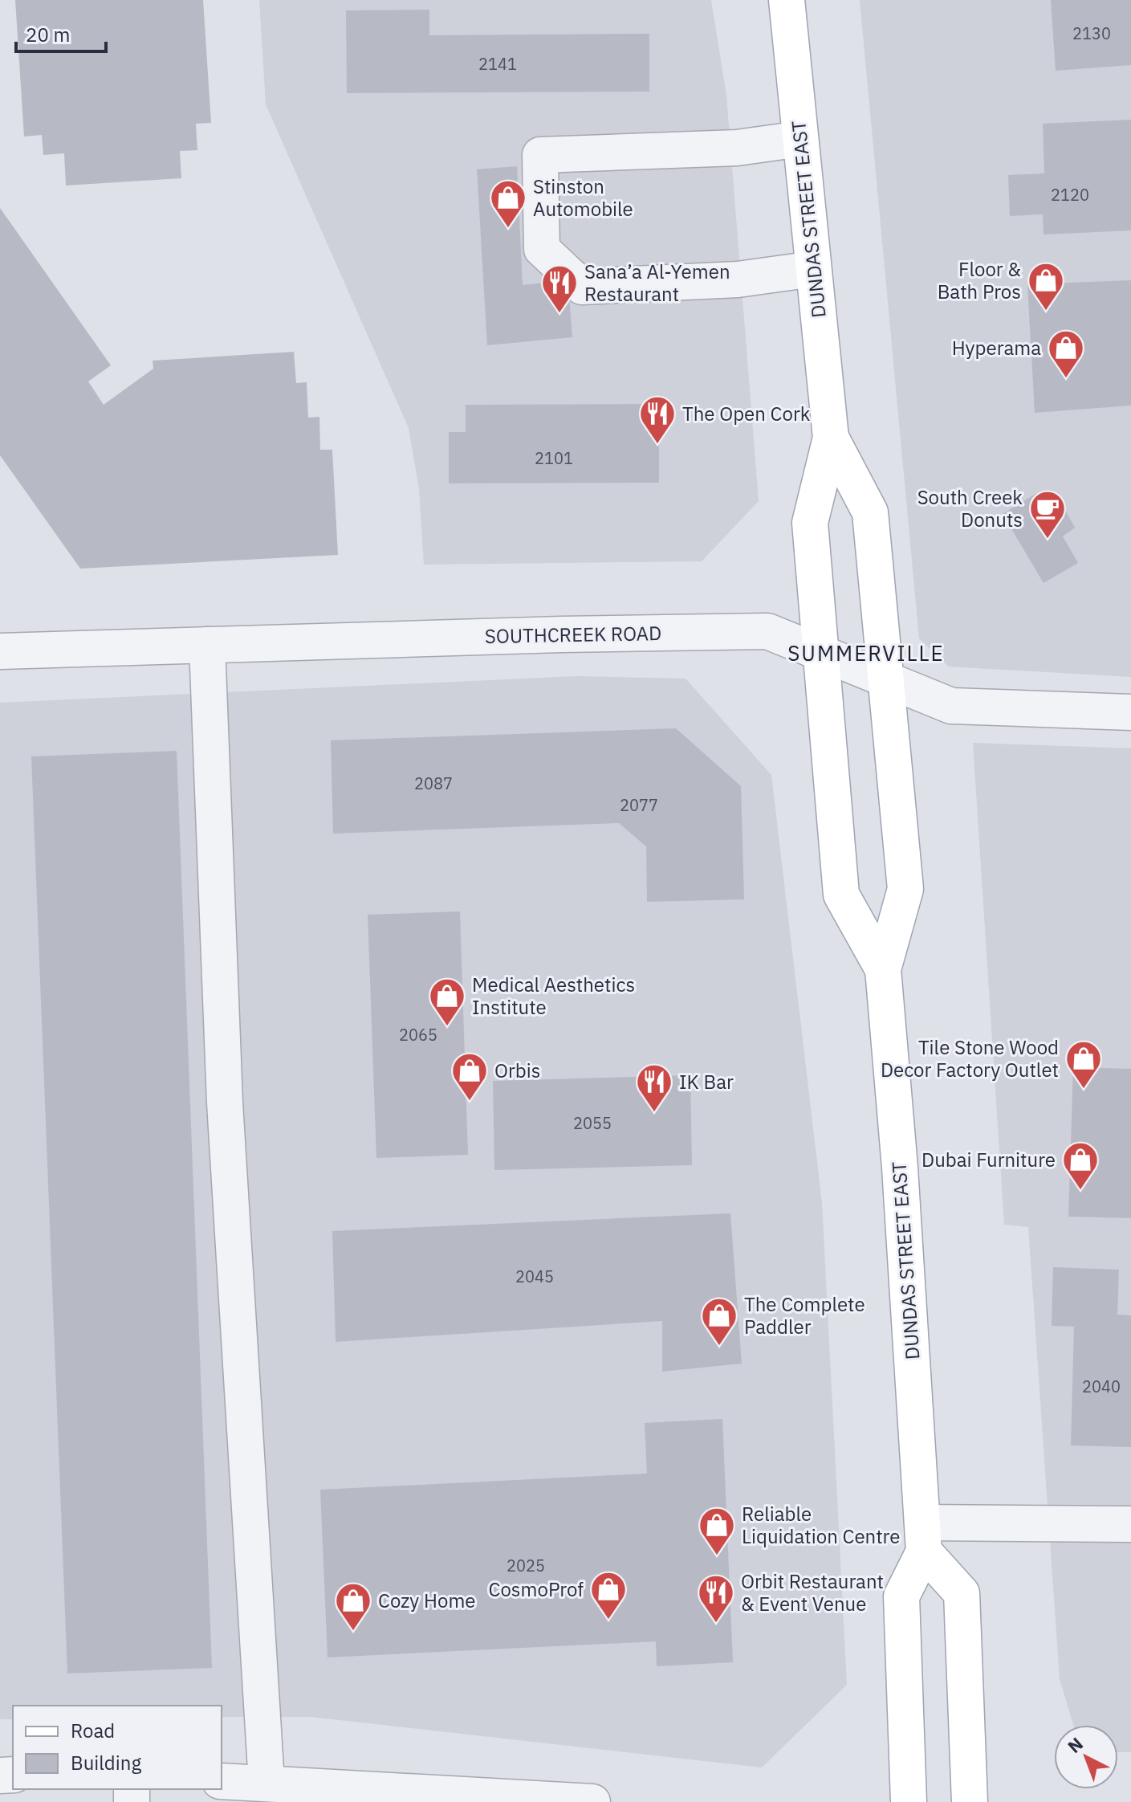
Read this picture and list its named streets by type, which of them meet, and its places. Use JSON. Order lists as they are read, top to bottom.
{
  "streets": {
    "main road": ["DUNDAS STREET EAST"],
    "street": ["SOUTHCREEK ROAD"]
  },
  "crossings": [
    ["DUNDAS STREET EAST", "SOUTHCREEK ROAD"]
  ],
  "districts": ["SUMMERVILLE"],
  "places": {
    "shop": [
      "Stinston Automobile",
      "Floor & Bath Pros",
      "Hyperama",
      "Medical Aesthetics Institute",
      "Tile Stone Wood Decor Factory Outlet",
      "Orbis",
      "Dubai Furniture",
      "The Complete Paddler",
      "Reliable Liquidation Centre",
      "CosmoProf",
      "Cozy Home"
    ],
    "restaurant": [
      "Sana’a Al-Yemen Restaurant",
      "The Open Cork",
      "IK Bar",
      "Orbit Restaurant & Event Venue"
    ],
    "cafe": ["South Creek Donuts"]
  },
  "house_numbers": [
    "2130",
    "2141",
    "2120",
    "2101",
    "2087",
    "2077",
    "2065",
    "2055",
    "2045",
    "2040",
    "2025"
  ],
  "legend": ["Road", "Building"],
  "scale_bar": "20 m",
  "north": "top left"
}
